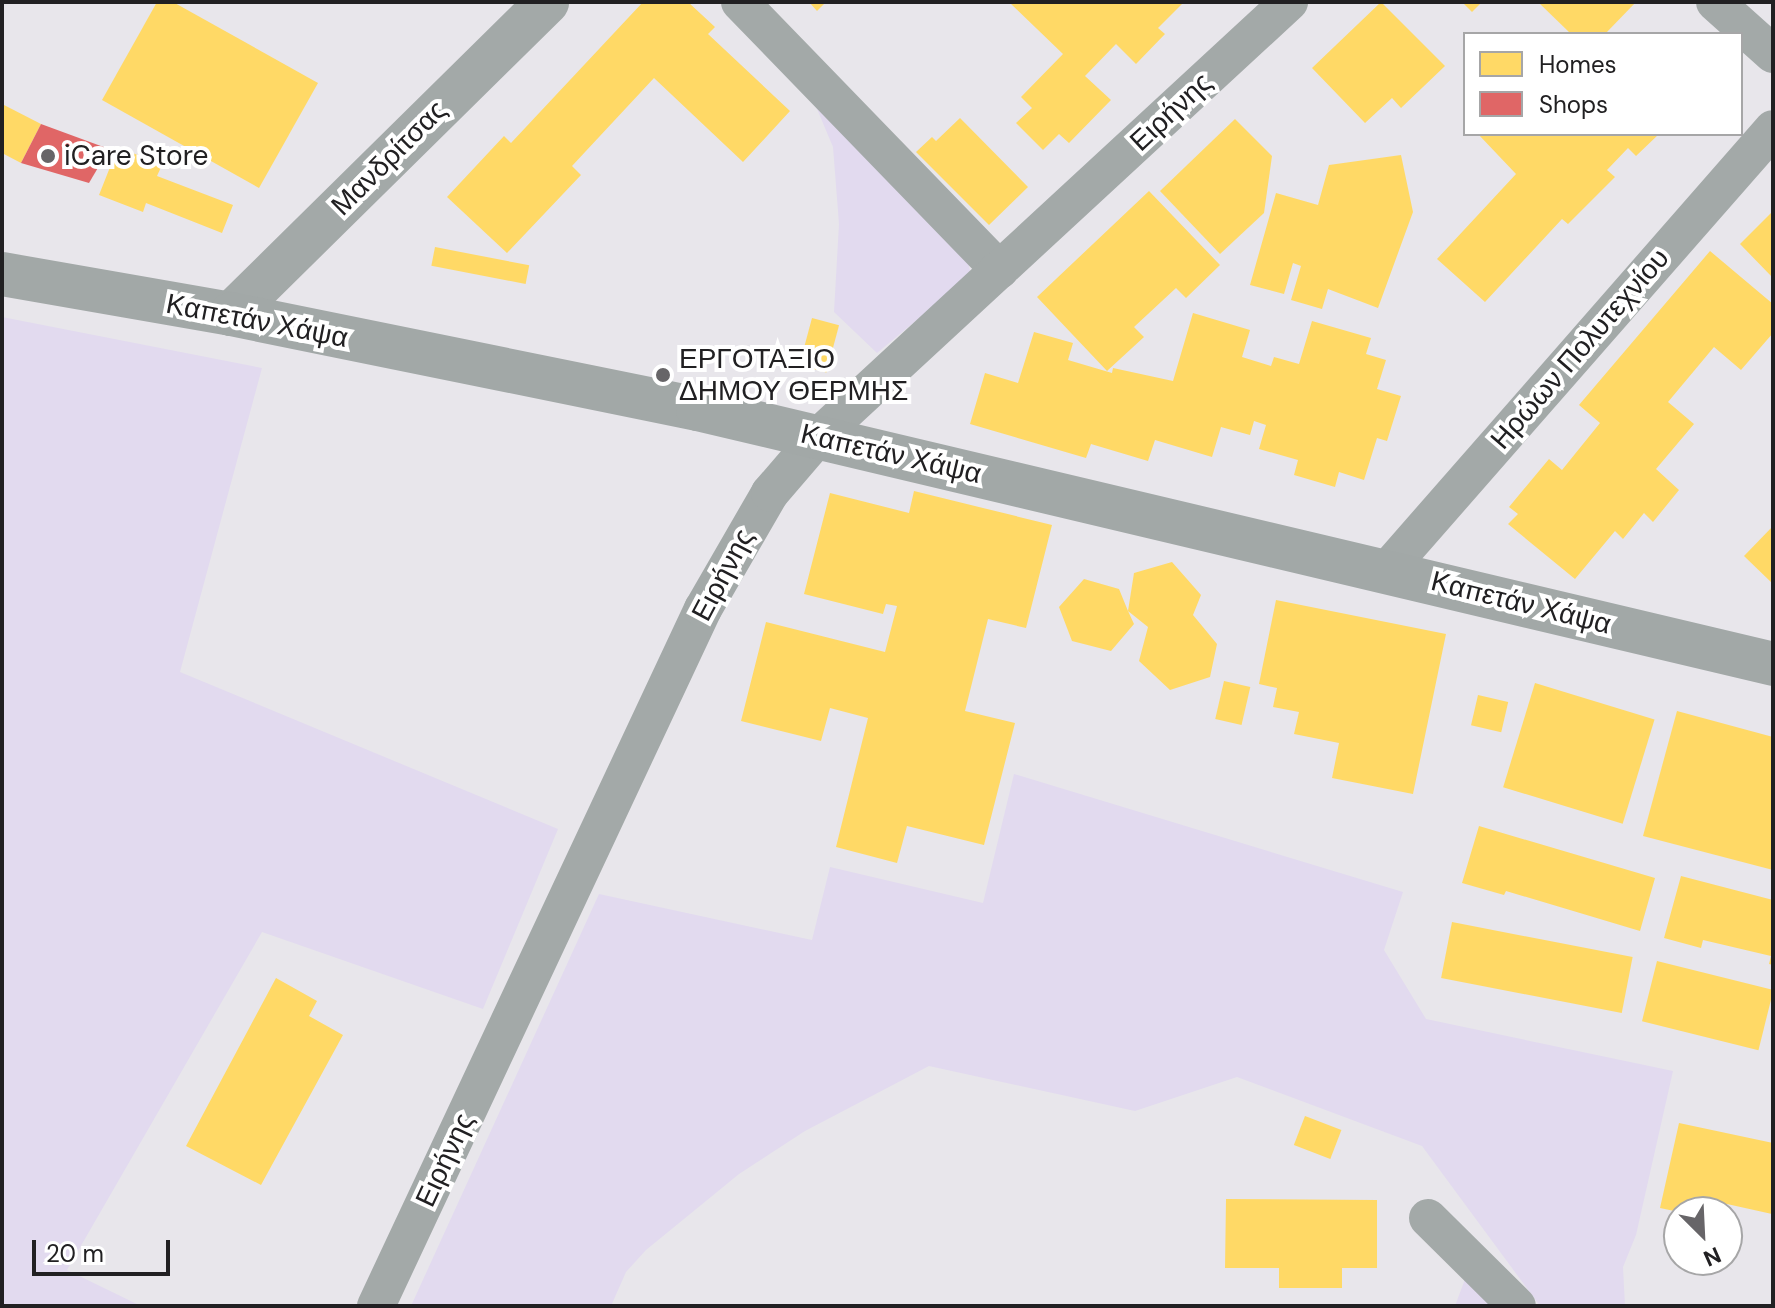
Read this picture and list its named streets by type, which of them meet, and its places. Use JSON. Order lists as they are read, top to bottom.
{
  "streets": {
    "main road": ["Καπετάν Χάψα"],
    "street": ["Ειρήνης", "Μανδρίτσας", "Ηρώων Πολυτεχνίου"]
  },
  "crossings": [
    ["Ειρήνης", "Καπετάν Χάψα"],
    ["Μανδρίτσας", "Καπετάν Χάψα"],
    ["Καπετάν Χάψα", "Ηρώων Πολυτεχνίου"]
  ],
  "places": ["iCare Store", "ΕΡΓΟΤΑΞΙΟ ΔΗΜΟΥ ΘΕΡΜΗΣ"],
  "legend": ["Homes", "Shops"],
  "scale_bar": "20 m",
  "north": "bottom right"
}
